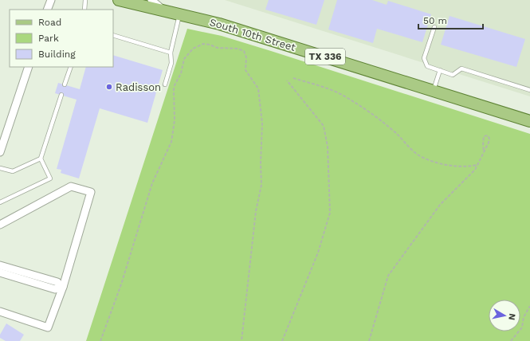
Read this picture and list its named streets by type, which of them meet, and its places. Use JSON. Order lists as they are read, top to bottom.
{
  "streets": {
    "main road": ["South 10th Street", "TX 336"]
  },
  "places": ["Radisson"],
  "legend": ["Road", "Park", "Building"],
  "scale_bar": "50 m",
  "north": "right"
}
